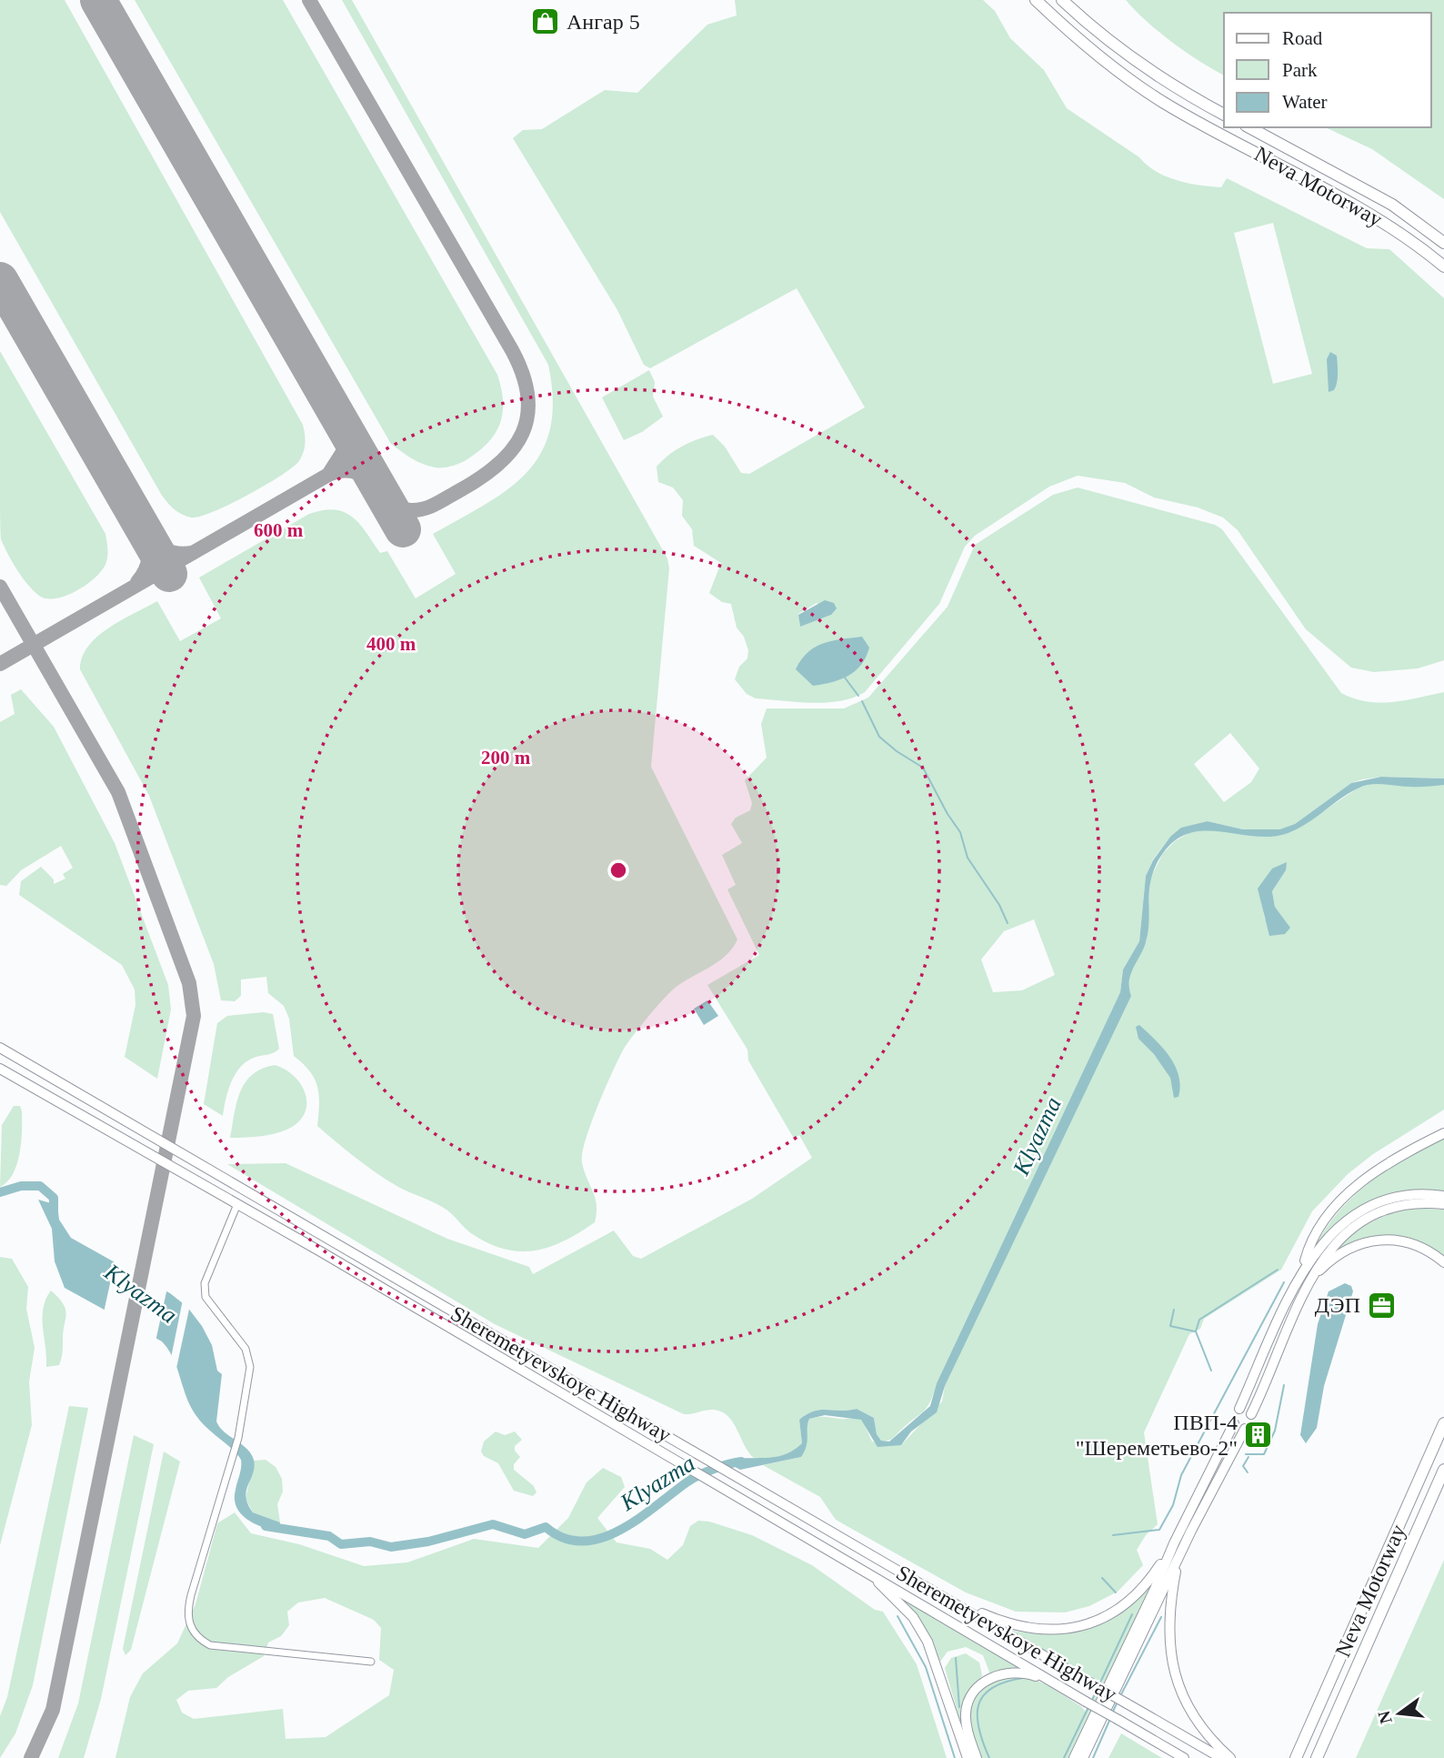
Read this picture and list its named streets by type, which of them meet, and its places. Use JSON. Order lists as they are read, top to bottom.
{
  "streets": {
    "highway": ["Neva Motorway"],
    "main road": ["Sheremetyevskoye Highway"]
  },
  "water": ["Klyazma"],
  "places": {
    "shop": ["Ангар 5"],
    "office": ["ДЭП"],
    "building": ["ПВП-4 \"Шереметьево-2\""]
  },
  "legend": ["Road", "Park", "Water"],
  "north": "left",
  "rings": ["600 m", "400 m", "200 m"]
}
